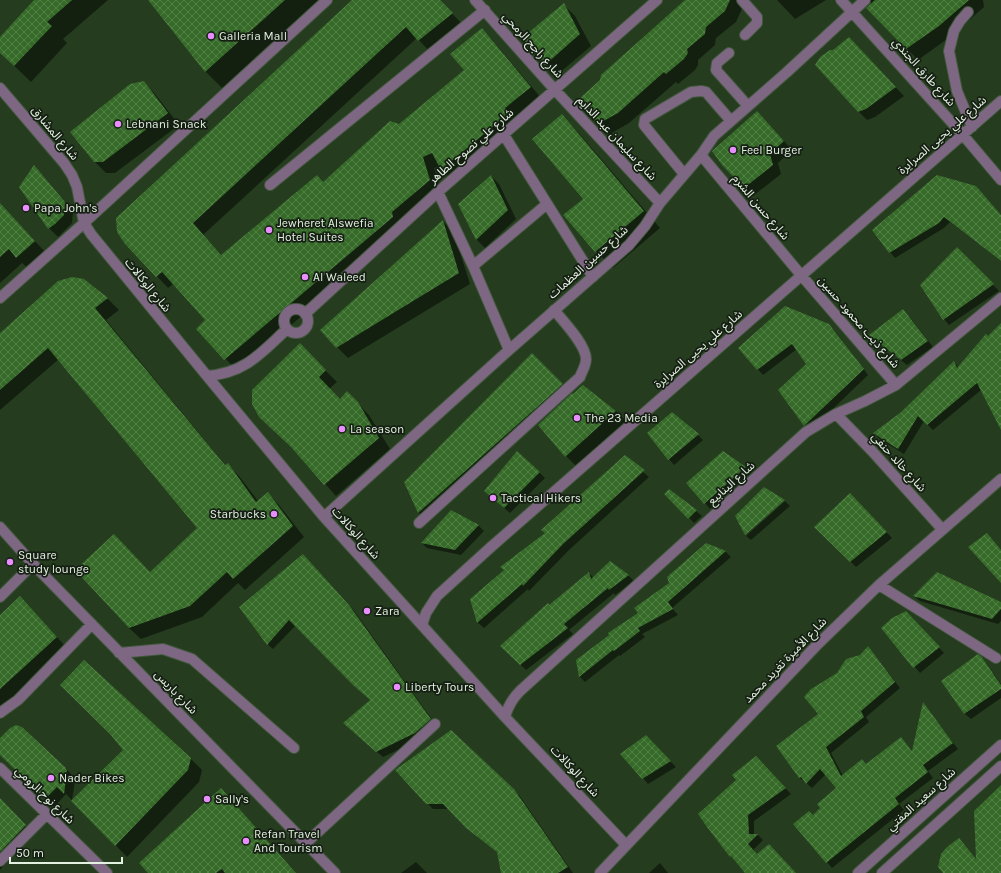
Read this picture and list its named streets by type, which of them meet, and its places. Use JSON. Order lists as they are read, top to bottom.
{
  "streets": {
    "street": [
      "شارع راجح الرمحي",
      "شارع طارق الجندي",
      "شارع المشارق",
      "شارع علي يحيى الصرايرة",
      "شارع سليمان عبد الدايم",
      "شارع علي نصوح الطاهر",
      "شارع حسن الشرم",
      "شارع حسين العظمات",
      "شارع الوكالات",
      "شارع ذيب محمود حسين",
      "شارع خالد حنفي",
      "شارع الينابيع",
      "شارع الأميرة تغريد محمد",
      "شارع باريس",
      "شارع نوح الرومي",
      "شارع سعيد المفتي"
    ]
  },
  "crossings": [
    ["شارع راجح الرمحي", "شارع سليمان عبد الدايم"],
    ["شارع راجح الرمحي", "شارع علي نصوح الطاهر"],
    ["شارع طارق الجندي", "شارع علي يحيى الصرايرة"],
    ["شارع طارق الجندي", "شارع حسين العظمات"],
    ["شارع المشارق", "شارع الوكالات"],
    ["شارع علي يحيى الصرايرة", "شارع حسن الشرم"],
    ["شارع علي يحيى الصرايرة", "شارع الوكالات"],
    ["شارع علي يحيى الصرايرة", "شارع ذيب محمود حسين"],
    ["شارع سليمان عبد الدايم", "شارع علي نصوح الطاهر"],
    ["شارع سليمان عبد الدايم", "شارع حسين العظمات"],
    ["شارع حسن الشرم", "شارع حسين العظمات"],
    ["شارع حسن الشرم", "شارع ذيب محمود حسين"],
    ["شارع حسين العظمات", "شارع الوكالات"],
    ["شارع الوكالات", "شارع الينابيع"],
    ["شارع الوكالات", "شارع الأميرة تغريد محمد"],
    ["شارع ذيب محمود حسين", "شارع الينابيع"],
    ["شارع خالد حنفي", "شارع الينابيع"],
    ["شارع خالد حنفي", "شارع الأميرة تغريد محمد"]
  ],
  "places": [
    "Galleria Mall",
    "Lebnani Snack",
    "Feel Burger",
    "Papa John's",
    "Jewheret Alswefia Hotel Suites",
    "Al Waleed",
    "The 23 Media",
    "La season",
    "Tactical Hikers",
    "Starbucks",
    "Square study lounge",
    "Zara",
    "Liberty Tours",
    "Nader Bikes",
    "Sally's",
    "Refan Travel And Tourism"
  ],
  "scale_bar": "50 m"
}
